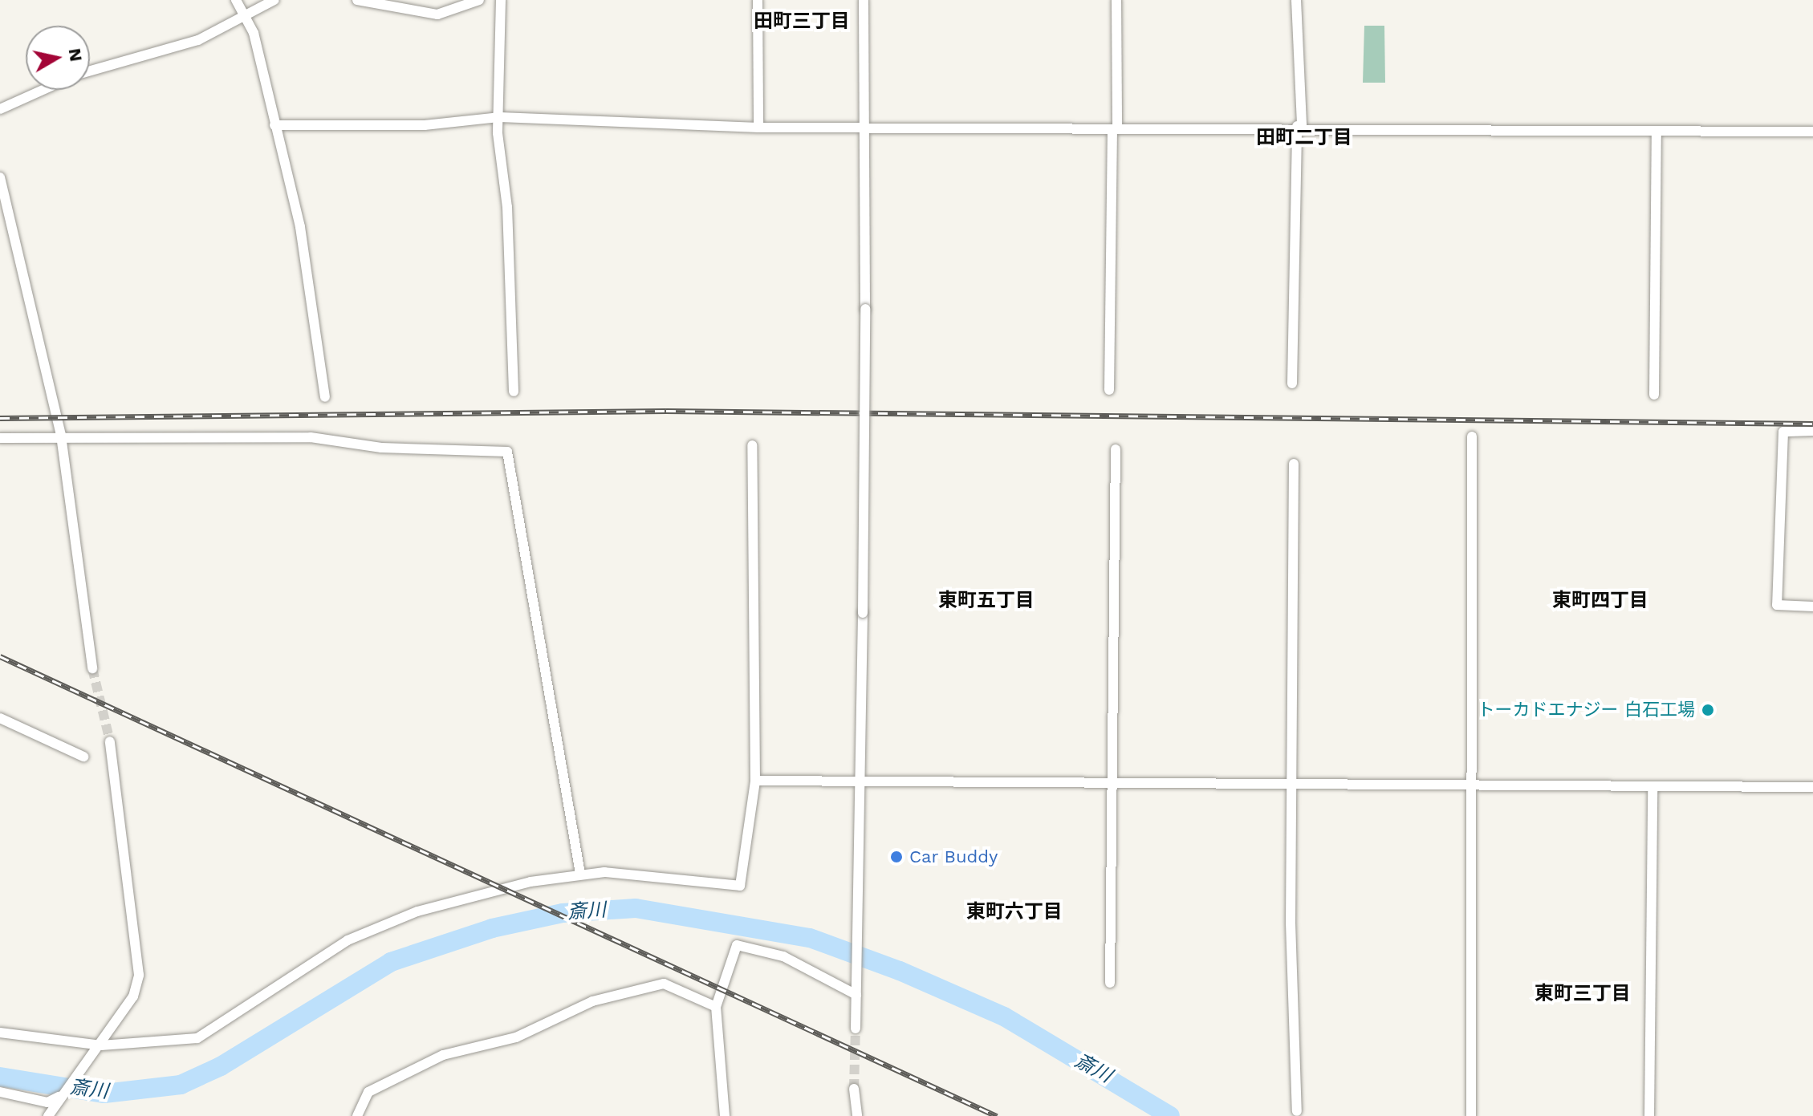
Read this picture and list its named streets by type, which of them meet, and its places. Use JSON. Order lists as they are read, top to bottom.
{
  "districts": [
    "田町三丁目",
    "田町二丁目",
    "東町五丁目",
    "東町四丁目",
    "東町六丁目",
    "東町三丁目"
  ],
  "water": ["斎川"],
  "places": ["トーカドエナジー 白石工場", "Car Buddy"],
  "north": "right"
}
